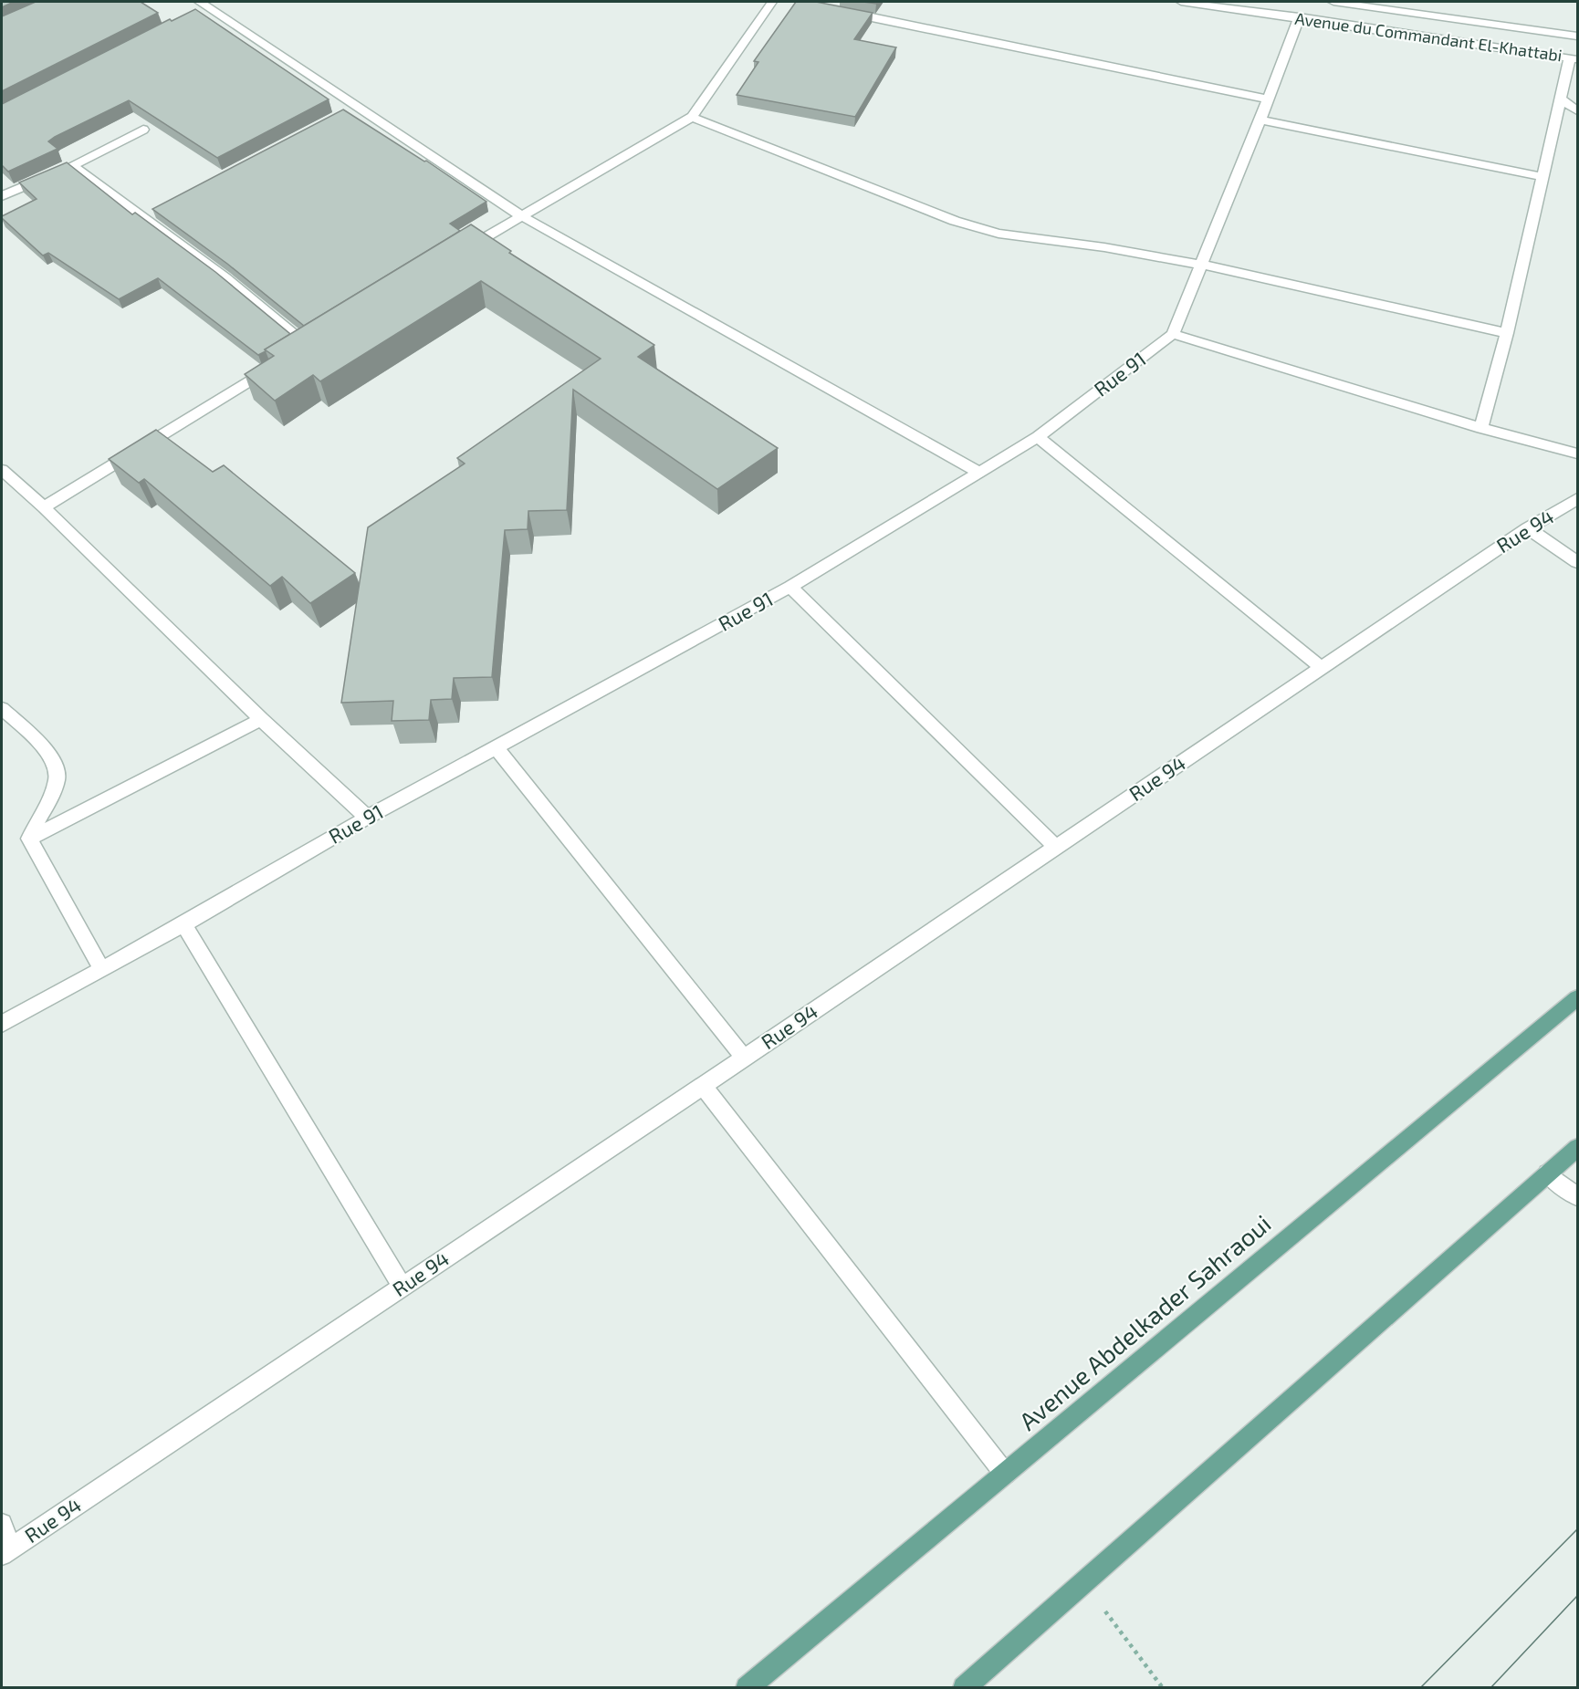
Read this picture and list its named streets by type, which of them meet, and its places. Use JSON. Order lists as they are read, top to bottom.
{
  "streets": {
    "main road": ["Avenue Abdelkader Sahraoui"],
    "street": ["Avenue du Commandant El-Khattabi", "Rue 91", "Rue 94"]
  }
}
